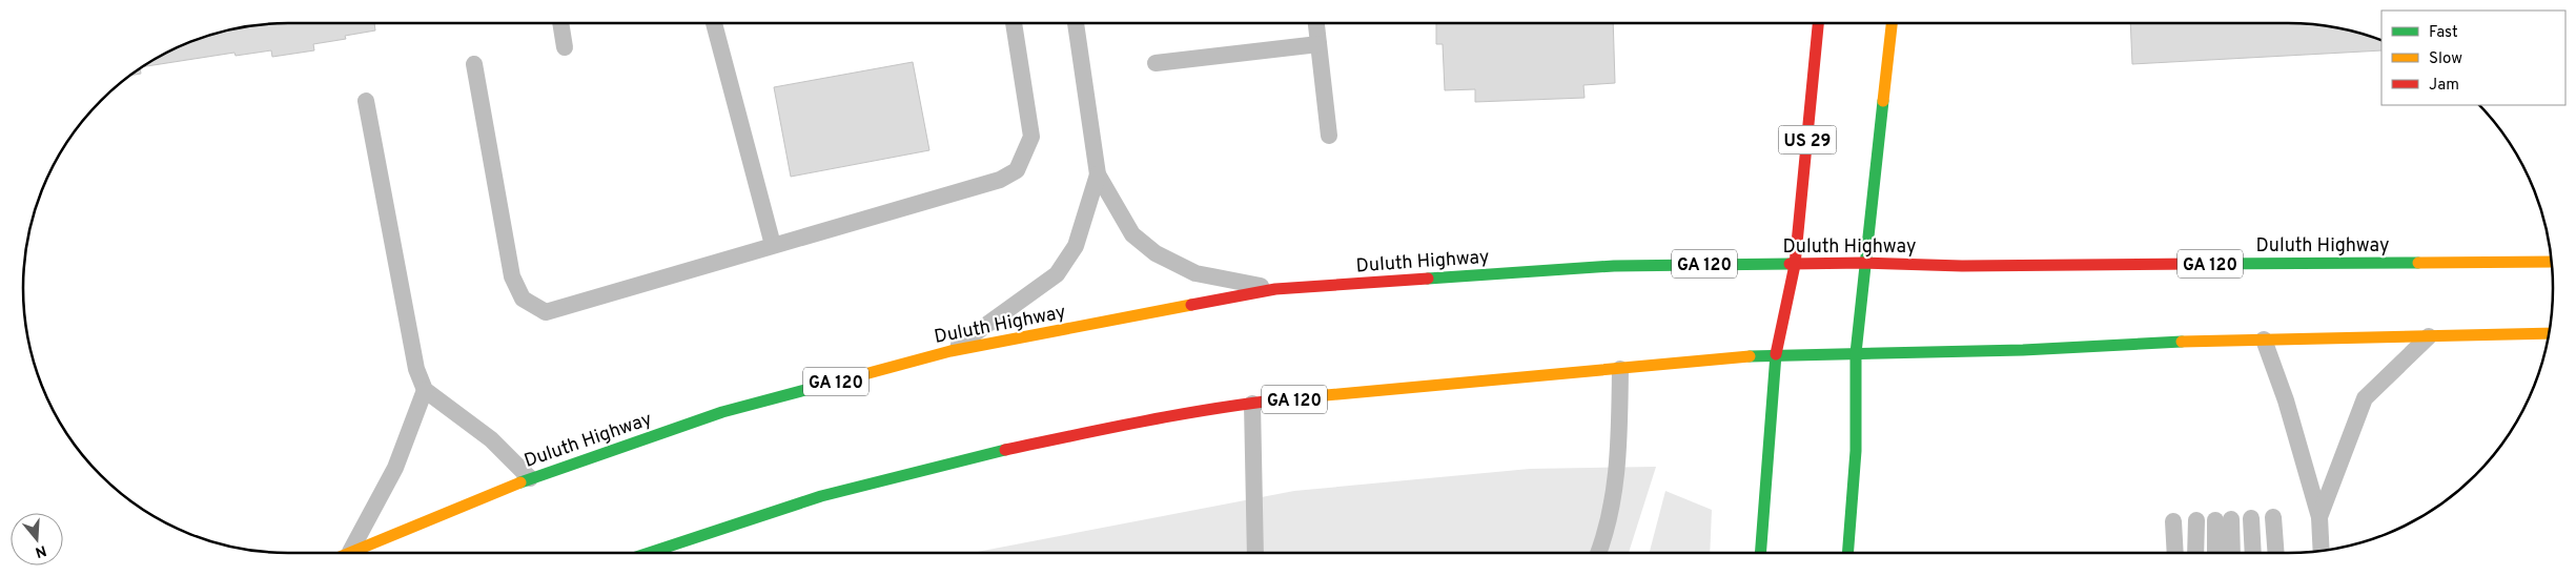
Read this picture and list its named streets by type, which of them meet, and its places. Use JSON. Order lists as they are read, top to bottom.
{
  "streets": {
    "main road": ["US 29", "Duluth Highway", "GA 120"]
  },
  "crossings": [
    ["US 29", "Duluth Highway"]
  ],
  "legend": ["Fast", "Slow", "Jam"],
  "north": "bottom"
}
